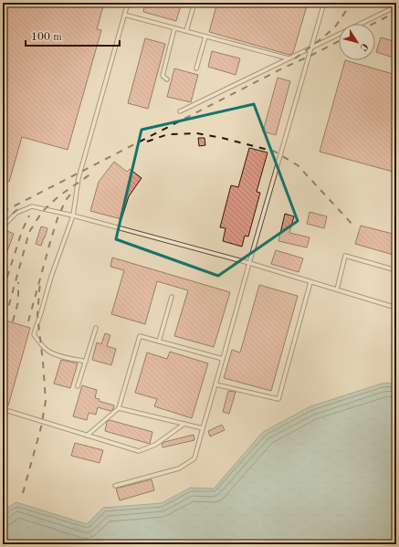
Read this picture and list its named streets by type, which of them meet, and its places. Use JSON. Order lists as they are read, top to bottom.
{
  "scale_bar": "100 m",
  "north": "bottom right"
}
